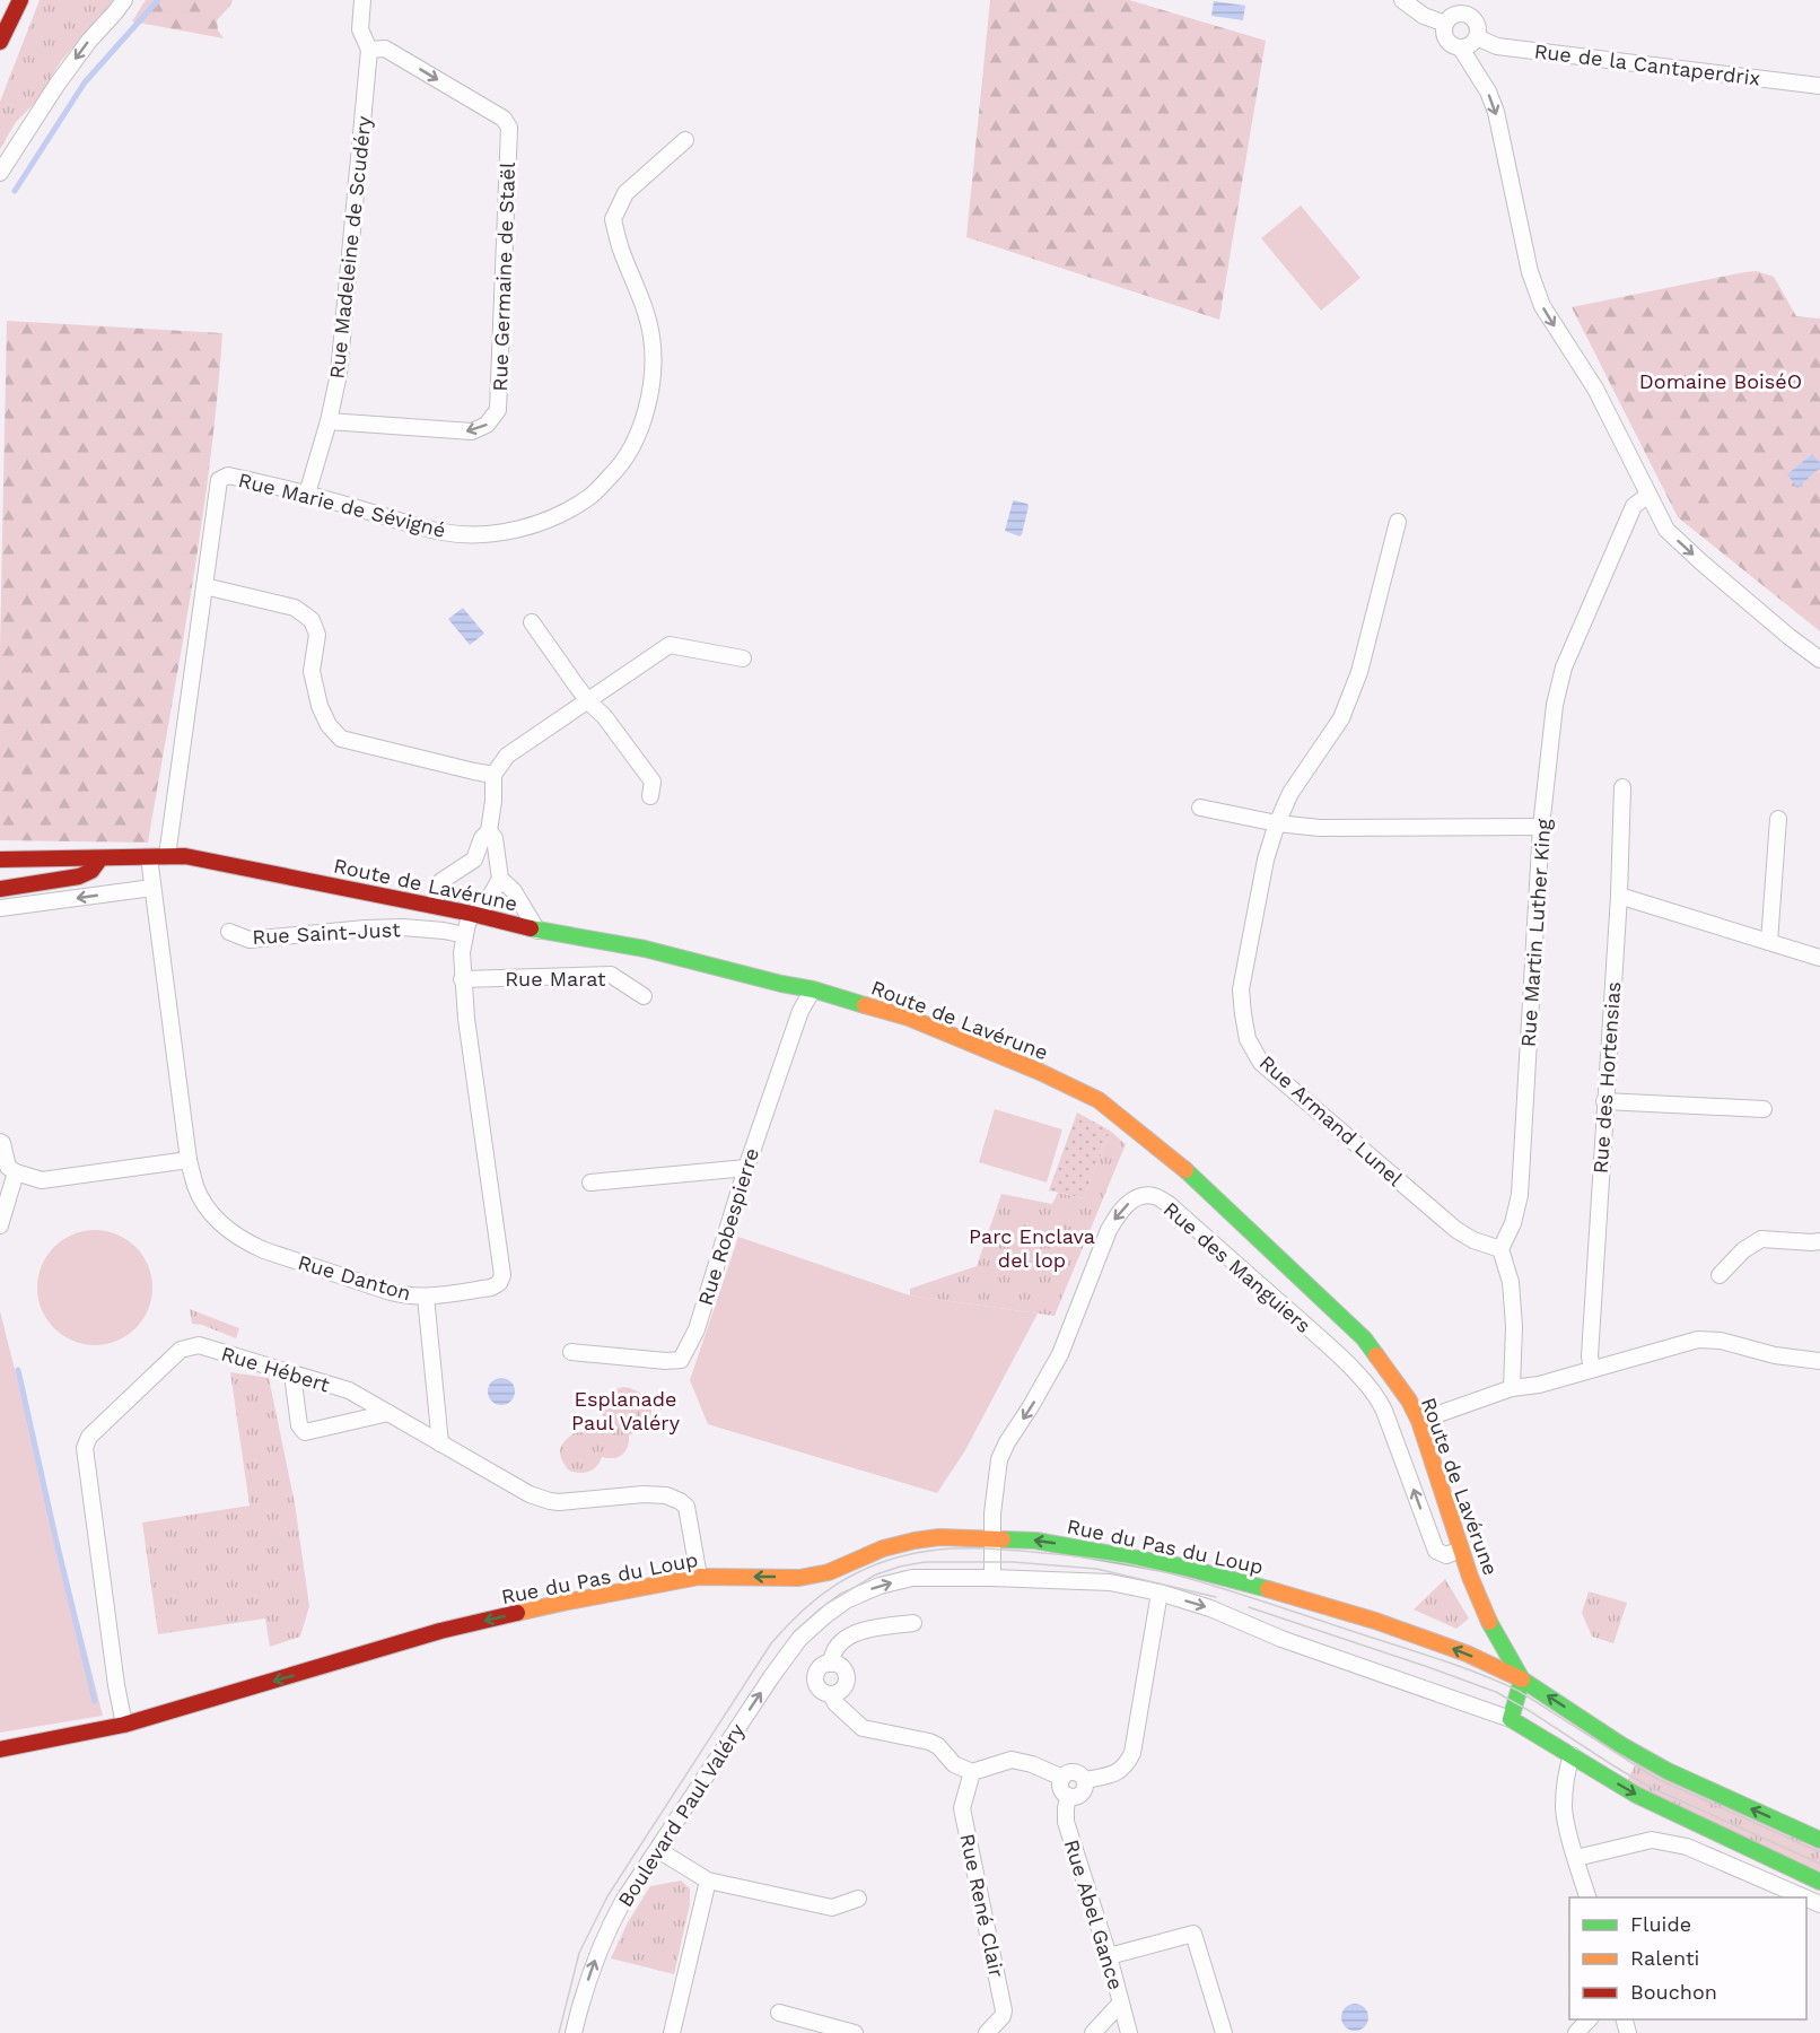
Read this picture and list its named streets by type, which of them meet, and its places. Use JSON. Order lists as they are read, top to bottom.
{
  "streets": {
    "street": [
      "Rue de la Cantaperdrix",
      "Rue Madeleine de Scudéry",
      "Rue Germaine de Staël",
      "Rue Marie de Sévigné",
      "Route de Lavérune",
      "Rue Saint-Just",
      "Rue Martin Luther King",
      "Rue Marat",
      "Rue des Hortensias",
      "Rue Armand Lunel",
      "Rue Robespierre",
      "Rue des Manguiers",
      "Rue Danton",
      "Rue Hébert",
      "Rue du Pas du Loup",
      "Boulevard Paul Valéry",
      "Rue René Clair",
      "Rue Abel Gance"
    ]
  },
  "crossings": [
    ["Rue Madeleine de Scudéry", "Rue Germaine de Staël"],
    ["Rue Madeleine de Scudéry", "Rue Marie de Sévigné"],
    ["Rue Marie de Sévigné", "Route de Lavérune"],
    ["Route de Lavérune", "Rue Robespierre"],
    ["Route de Lavérune", "Rue des Manguiers"],
    ["Route de Lavérune", "Rue Danton"],
    ["Route de Lavérune", "Rue du Pas du Loup"],
    ["Rue Saint-Just", "Rue Danton"],
    ["Rue Martin Luther King", "Rue Armand Lunel"],
    ["Rue Marat", "Rue Danton"],
    ["Rue des Manguiers", "Rue du Pas du Loup"],
    ["Rue des Manguiers", "Boulevard Paul Valéry"],
    ["Rue Hébert", "Rue du Pas du Loup"]
  ],
  "one_way": ["Boulevard Paul Valéry"],
  "parks": ["Domaine BoiséO", "Parc Enclava del lop", "Esplanade Paul Valéry"],
  "legend": ["Fluide", "Ralenti", "Bouchon"]
}
